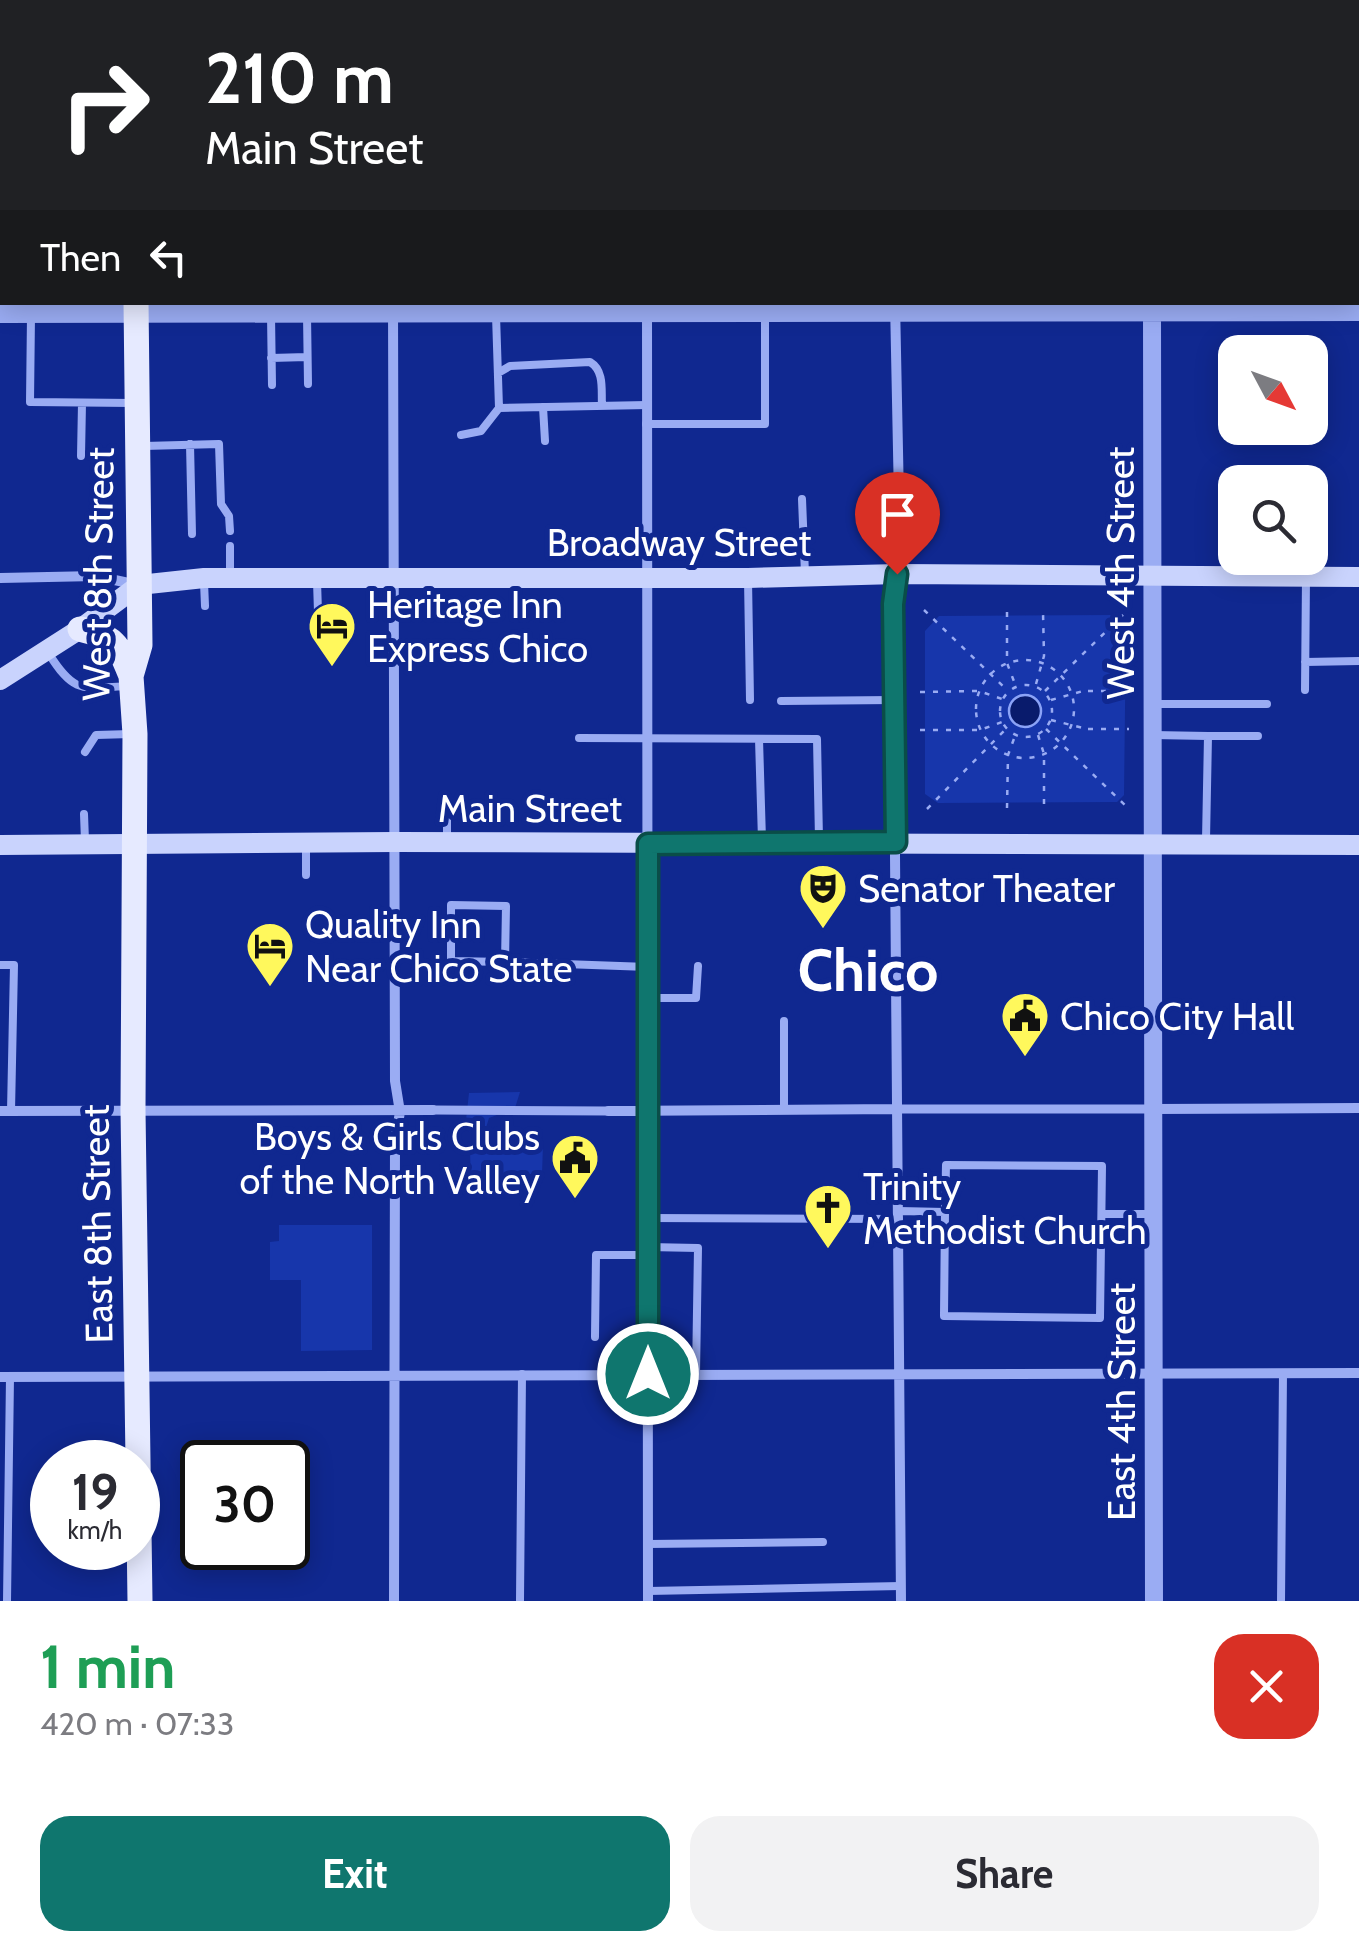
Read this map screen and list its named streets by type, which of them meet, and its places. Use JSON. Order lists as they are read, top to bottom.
{
  "streets": {
    "main road": [
      "Broadway Street",
      "West 8th Street",
      "Main Street",
      "East 8th Street"
    ],
    "street": ["West 4th Street", "East 4th Street"]
  },
  "crossings": [
    ["Broadway Street", "West 4th Street"],
    ["Broadway Street", "West 8th Street"],
    ["West 4th Street", "Main Street"],
    ["West 4th Street", "East 4th Street"],
    ["West 8th Street", "Main Street"],
    ["West 8th Street", "East 8th Street"],
    ["Main Street", "East 8th Street"],
    ["Main Street", "East 4th Street"]
  ],
  "districts": ["Chico"],
  "places": {
    "hotel": ["Heritage Inn Express Chico", "Quality Inn Near Chico State"],
    "theatre": ["Senator Theater"],
    "public building": ["Chico City Hall", "Boys & Girls Clubs of the North Valley"],
    "church": ["Trinity Methodist Church"]
  },
  "north": "bottom right",
  "page": {
    "turn": ["210 m", "Main Street"],
    "then": "Then",
    "speed": "19 km/h",
    "limit": "30",
    "heading": ["1 min", "420 m · 07:33"],
    "buttons": ["Exit", "Share"]
  }
}
